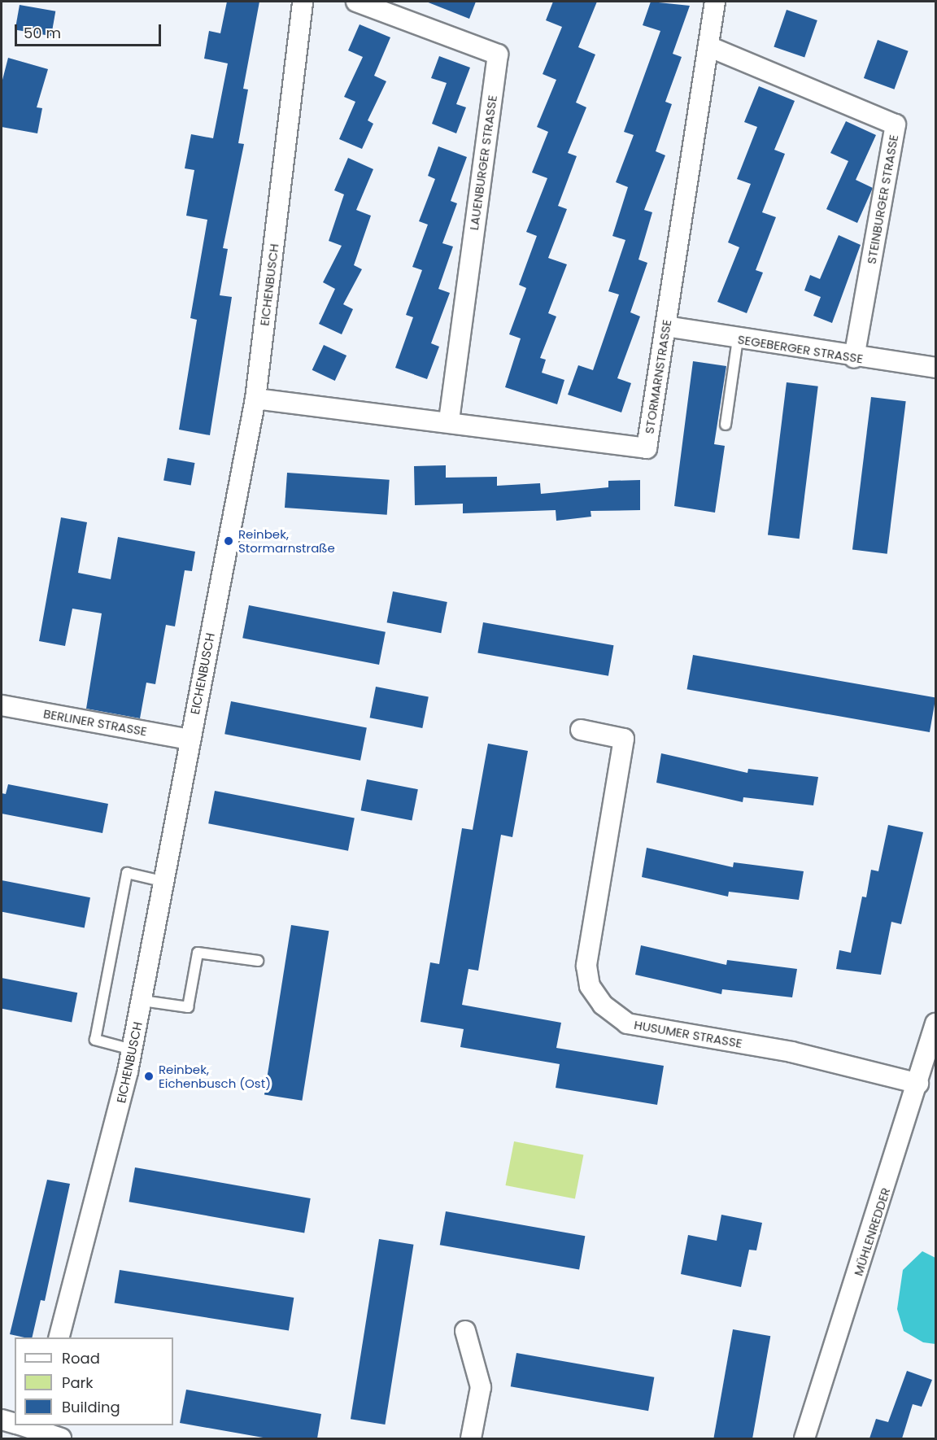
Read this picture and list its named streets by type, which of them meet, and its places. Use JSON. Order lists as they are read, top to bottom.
{
  "streets": {
    "street": [
      "LAUENBURGER STRASSE",
      "STEINBURGER STRASSE",
      "EICHENBUSCH",
      "SEGEBERGER STRASSE",
      "STORMARNSTRASSE",
      "BERLINER STRASSE",
      "HUSUMER STRASSE",
      "MÜHLENREDDER"
    ]
  },
  "crossings": [
    ["LAUENBURGER STRASSE", "STORMARNSTRASSE"],
    ["STEINBURGER STRASSE", "SEGEBERGER STRASSE"],
    ["STEINBURGER STRASSE", "STORMARNSTRASSE"],
    ["EICHENBUSCH", "STORMARNSTRASSE"],
    ["EICHENBUSCH", "BERLINER STRASSE"],
    ["SEGEBERGER STRASSE", "STORMARNSTRASSE"],
    ["HUSUMER STRASSE", "MÜHLENREDDER"]
  ],
  "places": ["Reinbek, Stormarnstraße", "Reinbek, Eichenbusch (Ost)"],
  "legend": ["Road", "Park", "Building"],
  "scale_bar": "50 m"
}
